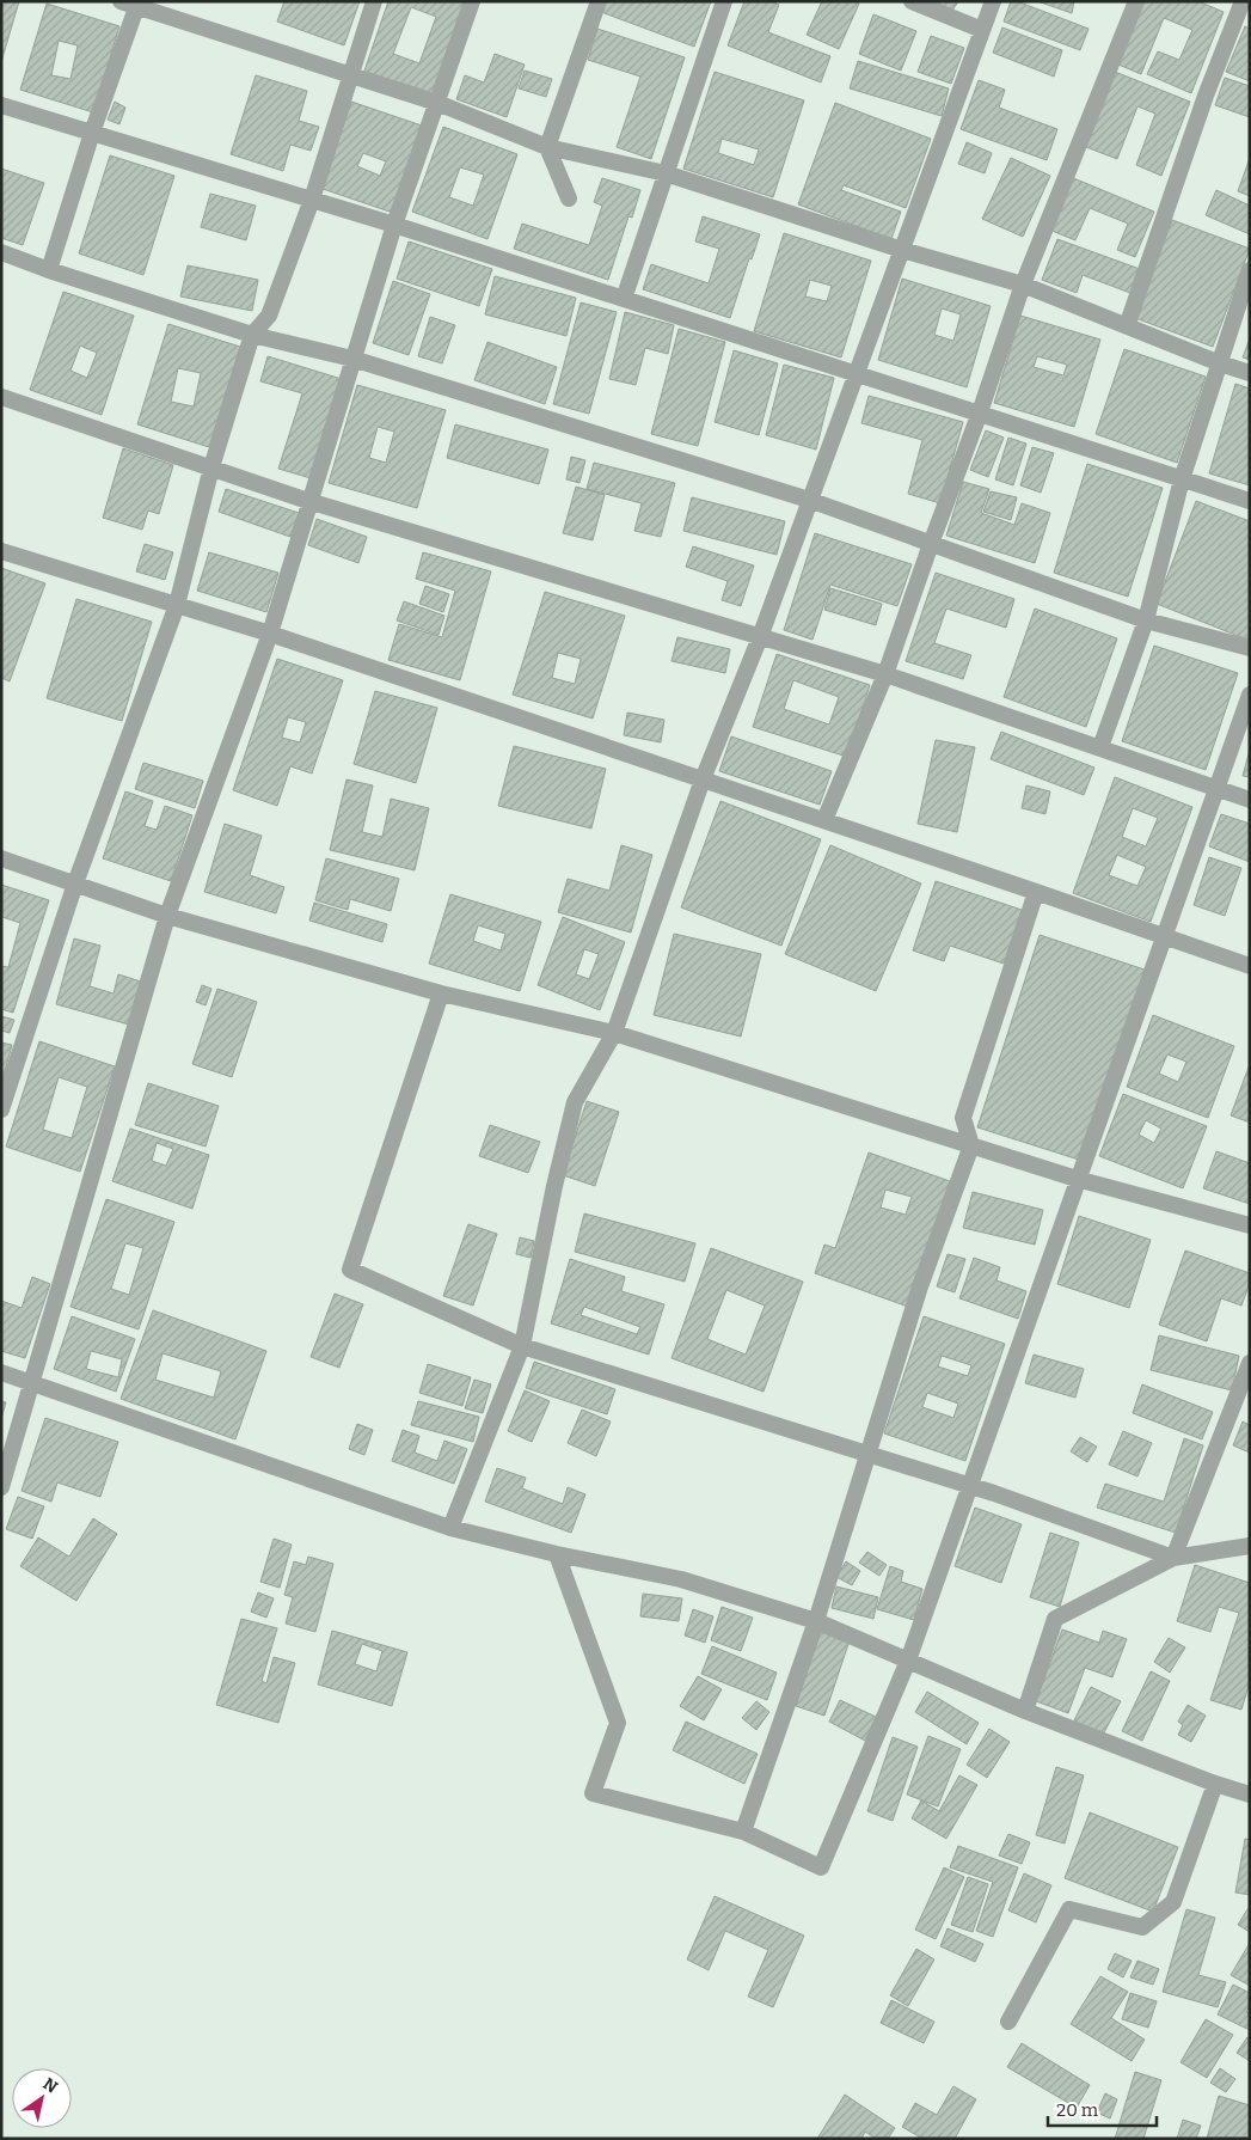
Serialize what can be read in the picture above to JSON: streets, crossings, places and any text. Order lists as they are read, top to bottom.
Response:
{
  "scale_bar": "20 m",
  "north": "top right"
}
